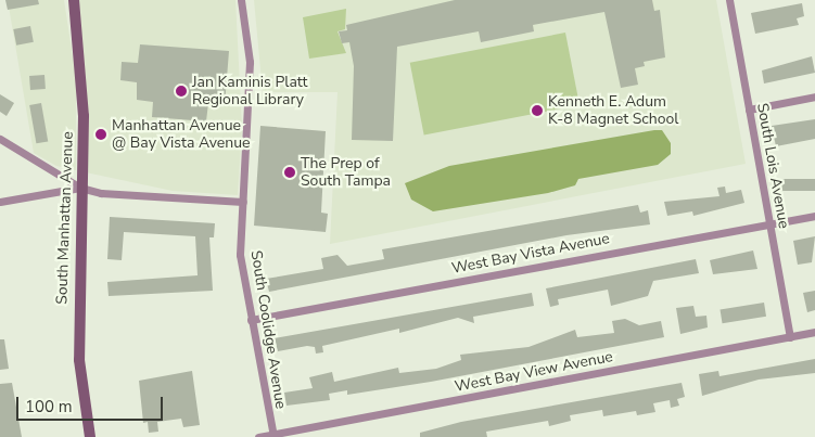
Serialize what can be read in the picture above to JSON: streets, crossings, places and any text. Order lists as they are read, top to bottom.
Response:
{
  "streets": {
    "main road": ["South Manhattan Avenue"],
    "street": [
      "South Lois Avenue",
      "West Bay Vista Avenue",
      "South Coolidge Avenue",
      "West Bay View Avenue"
    ]
  },
  "crossings": [
    ["South Lois Avenue", "West Bay Vista Avenue"],
    ["South Lois Avenue", "West Bay View Avenue"],
    ["West Bay Vista Avenue", "South Coolidge Avenue"],
    ["South Coolidge Avenue", "West Bay View Avenue"]
  ],
  "places": [
    "Jan Kaminis Platt Regional Library",
    "Kenneth E. Adum K-8 Magnet School",
    "Manhattan Avenue @ Bay Vista Avenue",
    "The Prep of South Tampa"
  ],
  "scale_bar": "100 m"
}
